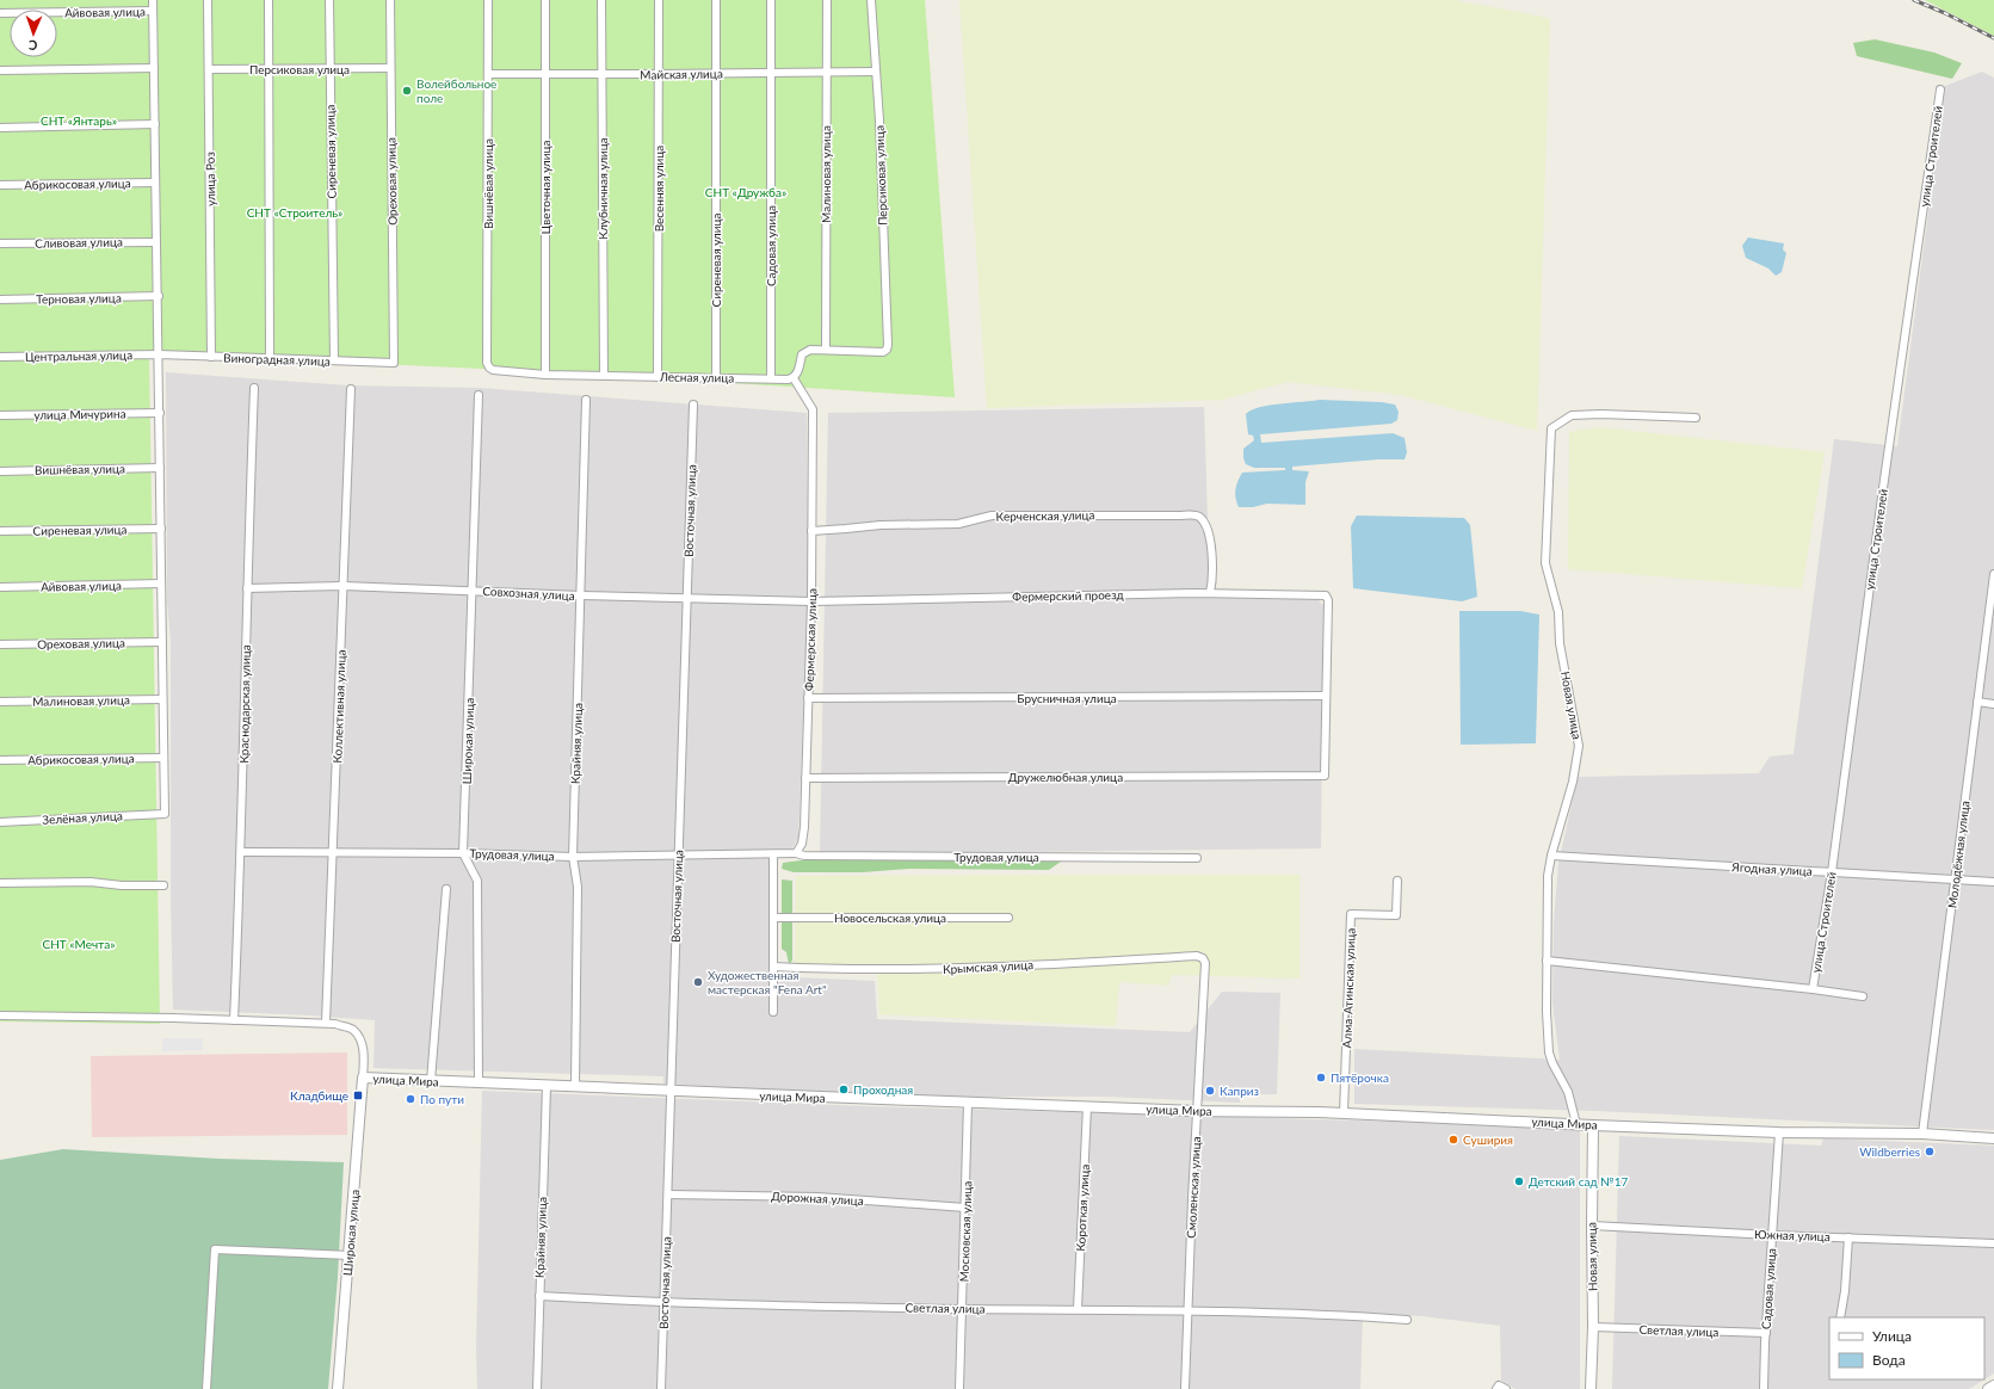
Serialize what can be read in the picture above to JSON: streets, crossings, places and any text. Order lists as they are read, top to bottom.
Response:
{
  "streets": {
    "street": [
      "Айвовая улица",
      "Персиковая улица",
      "Майская улица",
      "Сиреневая улица",
      "улица Строителей",
      "Малиновая улица",
      "улица Роз",
      "Ореховая улица",
      "Абрикосовая улица",
      "Вишнёвая улица",
      "Цветочная улица",
      "Клубничная улица",
      "Весенняя улица",
      "Сливовая улица",
      "Садовая улица",
      "Терновая улица",
      "Центральная улица",
      "Виноградная улица",
      "Лесная улица",
      "улица Мичурина",
      "Восточная улица",
      "Керченская улица",
      "Совхозная улица",
      "Фермерский проезд",
      "Фермерская улица",
      "Брусничная улица",
      "Краснодарская улица",
      "Новая улица",
      "Коллективная улица",
      "Широкая улица",
      "Крайняя улица",
      "Дружелюбная улица",
      "Зелёная улица",
      "Трудовая улица",
      "Молодёжная улица",
      "Ягодная улица",
      "Новосельская улица",
      "Крымская улица",
      "Алма-Атинская улица",
      "улица Мира",
      "Смоленская улица",
      "Дорожная улица",
      "Короткая улица",
      "Московская улица",
      "Южная улица",
      "Светлая улица"
    ]
  },
  "crossings": [
    ["Персиковая улица", "Майская улица"],
    ["Персиковая улица", "Сиреневая улица"],
    ["Персиковая улица", "Малиновая улица"],
    ["Персиковая улица", "улица Роз"],
    ["Персиковая улица", "Ореховая улица"],
    ["Майская улица", "Сиреневая улица"],
    ["Майская улица", "Малиновая улица"],
    ["Майская улица", "Вишнёвая улица"],
    ["Майская улица", "Цветочная улица"],
    ["Майская улица", "Клубничная улица"],
    ["Майская улица", "Весенняя улица"],
    ["Майская улица", "Садовая улица"],
    ["Сиреневая улица", "Виноградная улица"],
    ["Сиреневая улица", "Лесная улица"],
    ["улица Строителей", "Новая улица"],
    ["улица Строителей", "Ягодная улица"],
    ["улица Роз", "Виноградная улица"],
    ["Ореховая улица", "Виноградная улица"],
    ["Абрикосовая улица", "Зелёная улица"],
    ["Вишнёвая улица", "Лесная улица"],
    ["Цветочная улица", "Лесная улица"],
    ["Клубничная улица", "Лесная улица"],
    ["Весенняя улица", "Лесная улица"],
    ["Садовая улица", "Лесная улица"],
    ["Садовая улица", "улица Мира"],
    ["Садовая улица", "Южная улица"],
    ["Садовая улица", "Светлая улица"],
    ["Центральная улица", "Виноградная улица"],
    ["Лесная улица", "Фермерская улица"],
    ["Восточная улица", "Совхозная улица"],
    ["Восточная улица", "Трудовая улица"],
    ["Восточная улица", "улица Мира"],
    ["Восточная улица", "Дорожная улица"],
    ["Восточная улица", "Светлая улица"],
    ["Керченская улица", "Фермерский проезд"],
    ["Керченская улица", "Фермерская улица"],
    ["Совхозная улица", "Фермерский проезд"],
    ["Совхозная улица", "Фермерская улица"],
    ["Совхозная улица", "Краснодарская улица"],
    ["Совхозная улица", "Коллективная улица"],
    ["Совхозная улица", "Широкая улица"],
    ["Совхозная улица", "Крайняя улица"],
    ["Фермерский проезд", "Фермерская улица"],
    ["Фермерский проезд", "Брусничная улица"],
    ["Фермерский проезд", "Дружелюбная улица"],
    ["Фермерская улица", "Брусничная улица"],
    ["Фермерская улица", "Дружелюбная улица"],
    ["Фермерская улица", "Трудовая улица"],
    ["Брусничная улица", "Дружелюбная улица"],
    ["Краснодарская улица", "Трудовая улица"],
    ["Новая улица", "Ягодная улица"],
    ["Новая улица", "улица Мира"],
    ["Новая улица", "Южная улица"],
    ["Новая улица", "Светлая улица"],
    ["Коллективная улица", "Трудовая улица"],
    ["Широкая улица", "Трудовая улица"],
    ["Широкая улица", "улица Мира"],
    ["Крайняя улица", "Трудовая улица"],
    ["Крайняя улица", "улица Мира"],
    ["Крайняя улица", "Светлая улица"],
    ["Молодёжная улица", "Ягодная улица"],
    ["Молодёжная улица", "улица Мира"],
    ["Крымская улица", "Смоленская улица"],
    ["Алма-Атинская улица", "улица Мира"],
    ["улица Мира", "Смоленская улица"],
    ["улица Мира", "Короткая улица"],
    ["улица Мира", "Московская улица"],
    ["Смоленская улица", "Светлая улица"],
    ["Дорожная улица", "Московская улица"],
    ["Короткая улица", "Светлая улица"],
    ["Московская улица", "Светлая улица"]
  ],
  "parks": [
    "СНТ «Янтарь»",
    "СНТ «Дружба»",
    "СНТ «Строитель»",
    "СНТ «Мечта»"
  ],
  "places": {
    "other": [
      "Волейбольное поле",
      "Художественная мастерская \"Fena Art\"",
      "Пятёрочка",
      "Проходная",
      "Каприз",
      "По пути",
      "Суширия",
      "Wildberries",
      "Детский сад №17"
    ],
    "transit": ["Кладбище"]
  },
  "legend": ["Улица", "Вода"],
  "north": "bottom"
}
